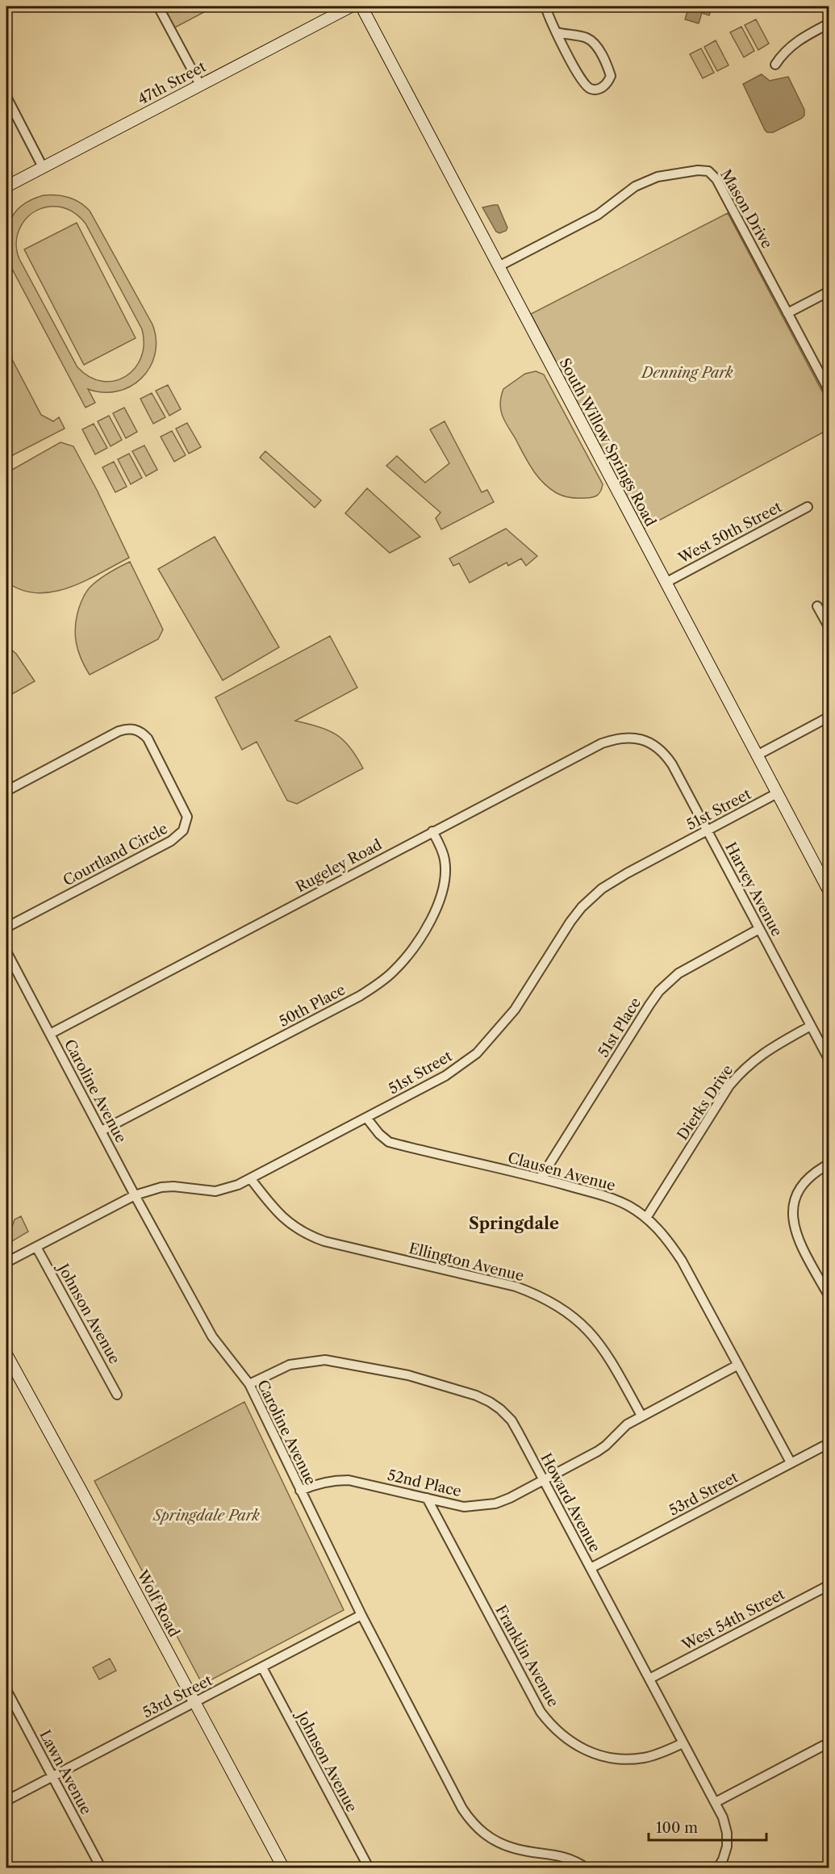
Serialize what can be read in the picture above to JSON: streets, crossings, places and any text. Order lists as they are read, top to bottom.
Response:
{
  "streets": {
    "street": [
      "47th Street",
      "Mason Drive",
      "South Willow Springs Road",
      "West 50th Street",
      "51st Street",
      "Courtland Circle",
      "Rugeley Road",
      "Harvey Avenue",
      "50th Place",
      "51st Place",
      "Caroline Avenue",
      "Dierks Drive",
      "Clausen Avenue",
      "Ellington Avenue",
      "Johnson Avenue",
      "52nd Place",
      "53rd Street",
      "Howard Avenue",
      "Wolf Road",
      "West 54th Street",
      "Franklin Avenue",
      "Lawn Avenue"
    ]
  },
  "crossings": [
    ["Mason Drive", "South Willow Springs Road"],
    ["South Willow Springs Road", "West 50th Street"],
    ["South Willow Springs Road", "51st Street"],
    ["51st Street", "Harvey Avenue"],
    ["51st Street", "Caroline Avenue"],
    ["51st Street", "Clausen Avenue"],
    ["51st Street", "Ellington Avenue"],
    ["51st Street", "Johnson Avenue"],
    ["Rugeley Road", "Harvey Avenue"],
    ["Rugeley Road", "50th Place"],
    ["Rugeley Road", "Caroline Avenue"],
    ["Harvey Avenue", "51st Place"],
    ["Harvey Avenue", "Dierks Drive"],
    ["50th Place", "Caroline Avenue"],
    ["51st Place", "Clausen Avenue"],
    ["Caroline Avenue", "52nd Place"],
    ["Caroline Avenue", "53rd Street"],
    ["Caroline Avenue", "Howard Avenue"],
    ["Dierks Drive", "Clausen Avenue"],
    ["Clausen Avenue", "52nd Place"],
    ["Clausen Avenue", "53rd Street"],
    ["Ellington Avenue", "52nd Place"],
    ["Johnson Avenue", "53rd Street"],
    ["52nd Place", "Howard Avenue"],
    ["52nd Place", "Franklin Avenue"],
    ["53rd Street", "Howard Avenue"],
    ["53rd Street", "Wolf Road"],
    ["53rd Street", "Lawn Avenue"],
    ["Howard Avenue", "West 54th Street"],
    ["Howard Avenue", "Franklin Avenue"]
  ],
  "districts": ["Springdale"],
  "parks": ["Denning Park", "Springdale Park"],
  "scale_bar": "100 m"
}
